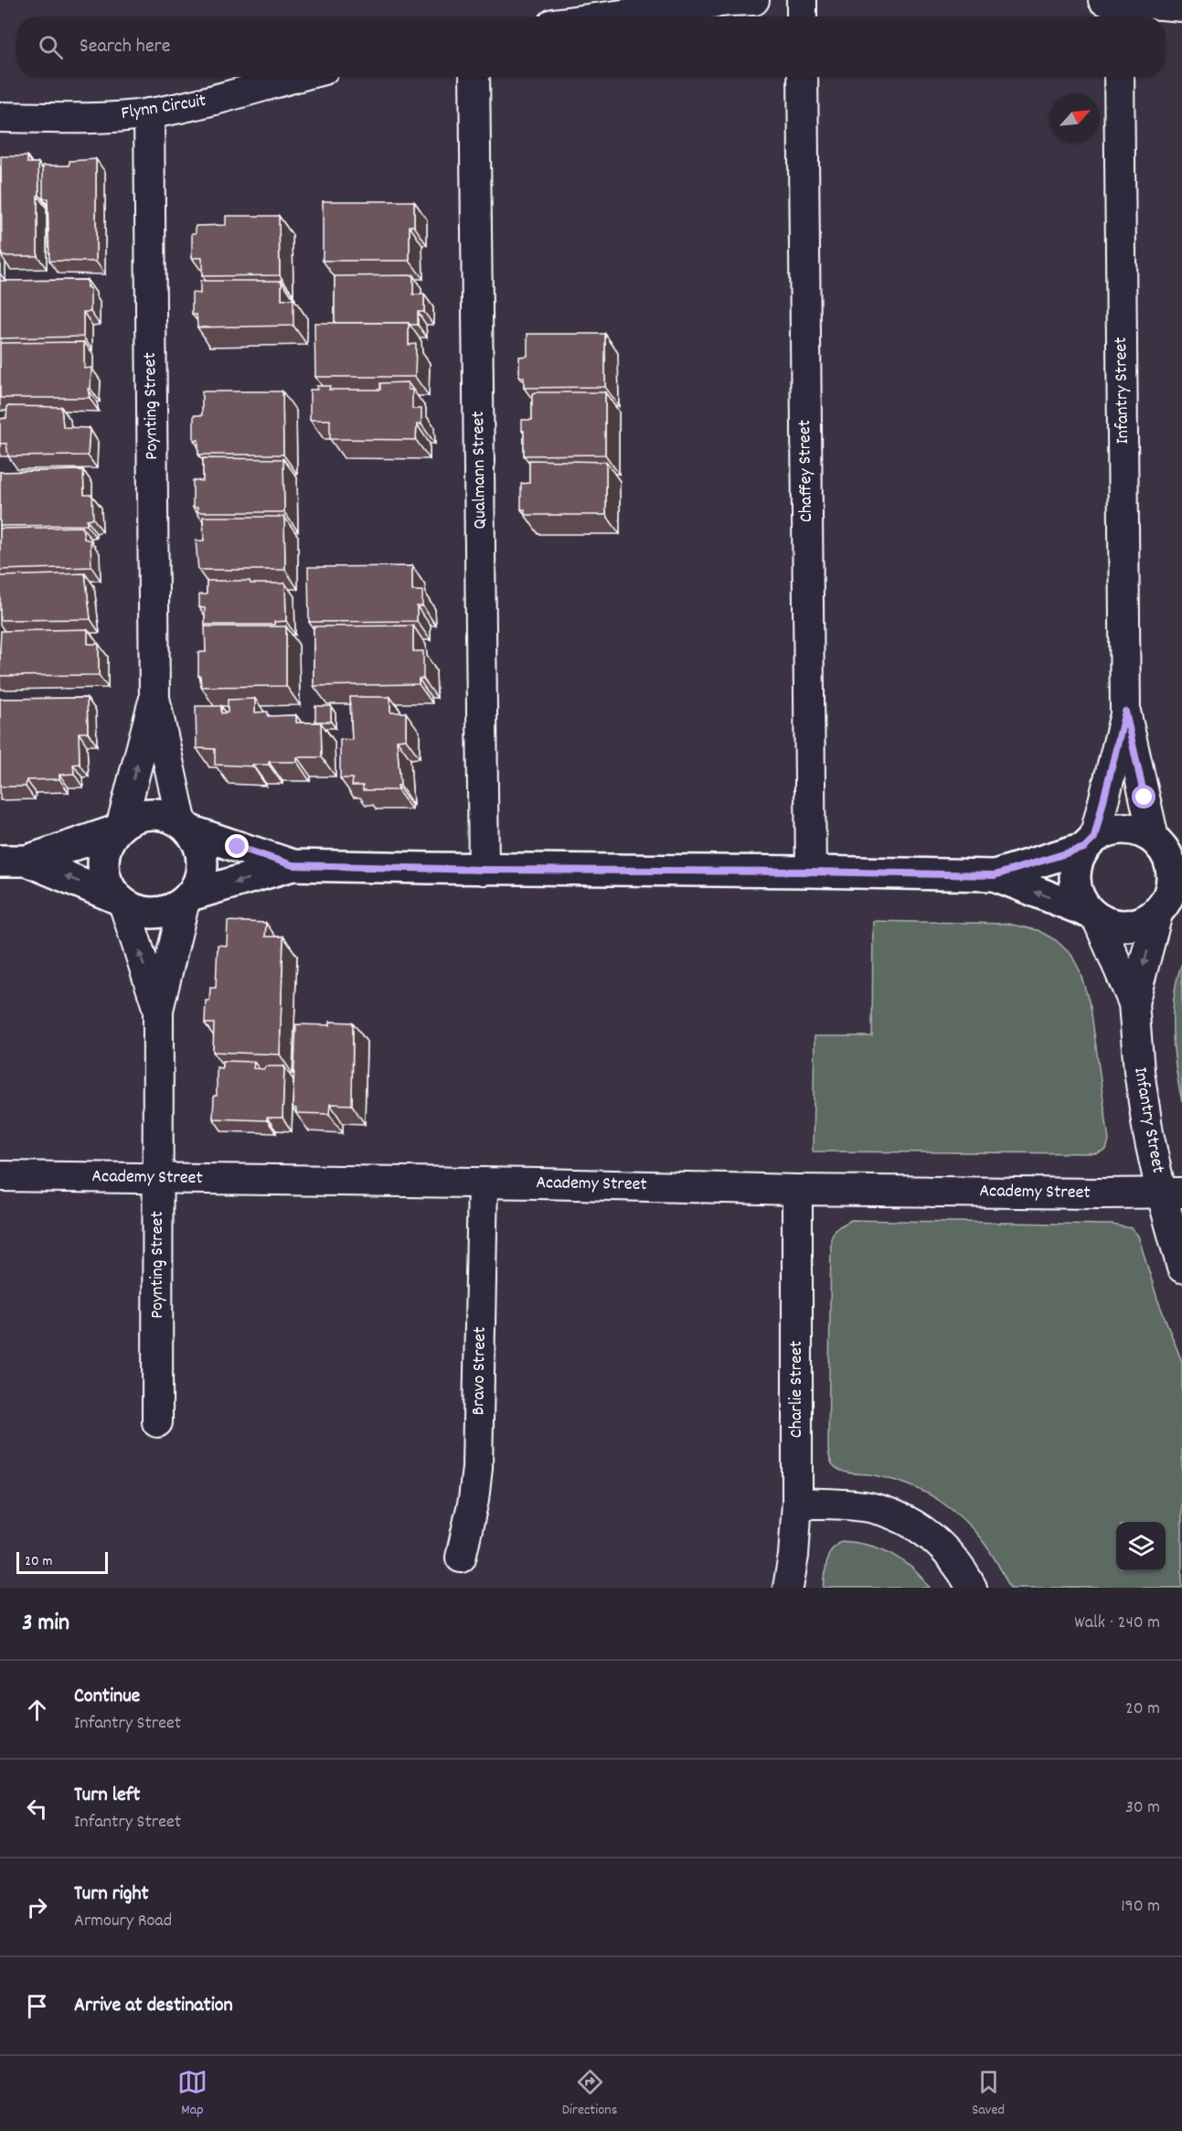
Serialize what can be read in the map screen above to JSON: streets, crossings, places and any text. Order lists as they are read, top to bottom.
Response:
{
  "streets": {
    "street": [
      "Flynn Circuit",
      "Infantry Street",
      "Poynting Street",
      "Qualmann Street",
      "Chaffey Street",
      "Academy Street",
      "Bravo Street",
      "Charlie Street"
    ]
  },
  "crossings": [
    ["Flynn Circuit", "Poynting Street"],
    ["Infantry Street", "Academy Street"],
    ["Poynting Street", "Academy Street"],
    ["Academy Street", "Bravo Street"],
    ["Academy Street", "Charlie Street"]
  ],
  "scale_bar": "20 m",
  "north": "top right",
  "page": {
    "search": "Search here",
    "scale": "20 m",
    "heading": ["3 min", "Walk · 240 m"],
    "list": [
      ["Continue", "Infantry Street", "20 m"],
      ["Turn left", "Infantry Street", "30 m"],
      ["Turn right", "Armoury Road", "190 m"],
      "Arrive at destination"
    ],
    "nav": ["Map", "Directions", "Saved"]
  }
}
